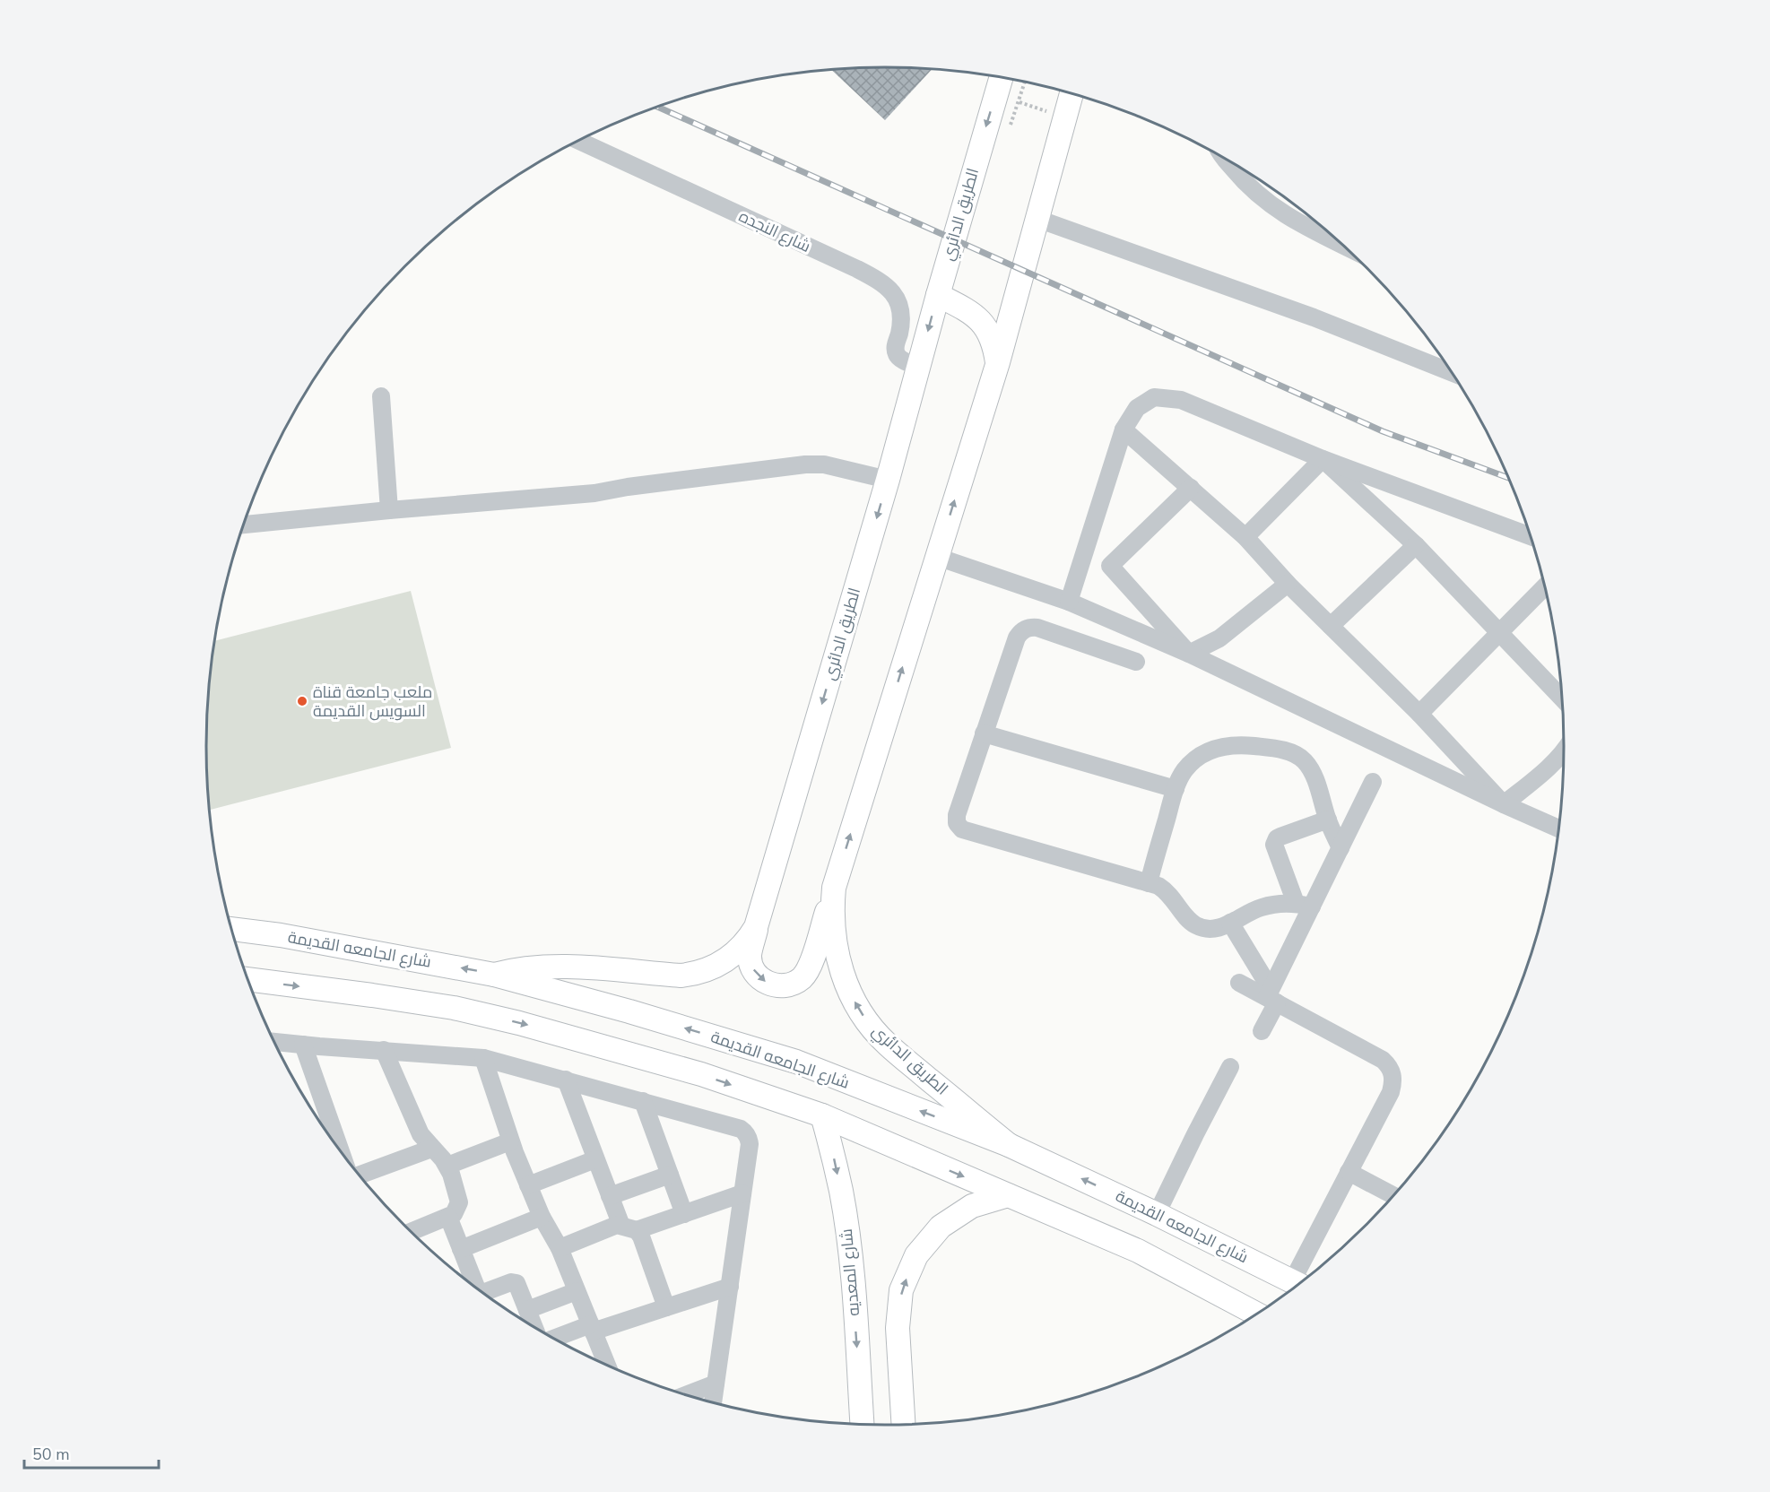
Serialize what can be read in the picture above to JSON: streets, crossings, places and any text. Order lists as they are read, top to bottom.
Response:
{
  "streets": {
    "main road": ["الطريق الدائري", "شارع الجامعه القديمة", "شارع المعديه"],
    "street": ["شارع النجده"]
  },
  "crossings": [
    ["الطريق الدائري", "شارع النجده"],
    ["الطريق الدائري", "شارع الجامعه القديمة"]
  ],
  "one_way": ["شارع المعديه"],
  "places": ["ملعب جامعة قناة السويس القديمة"],
  "scale_bar": "50 m"
}
